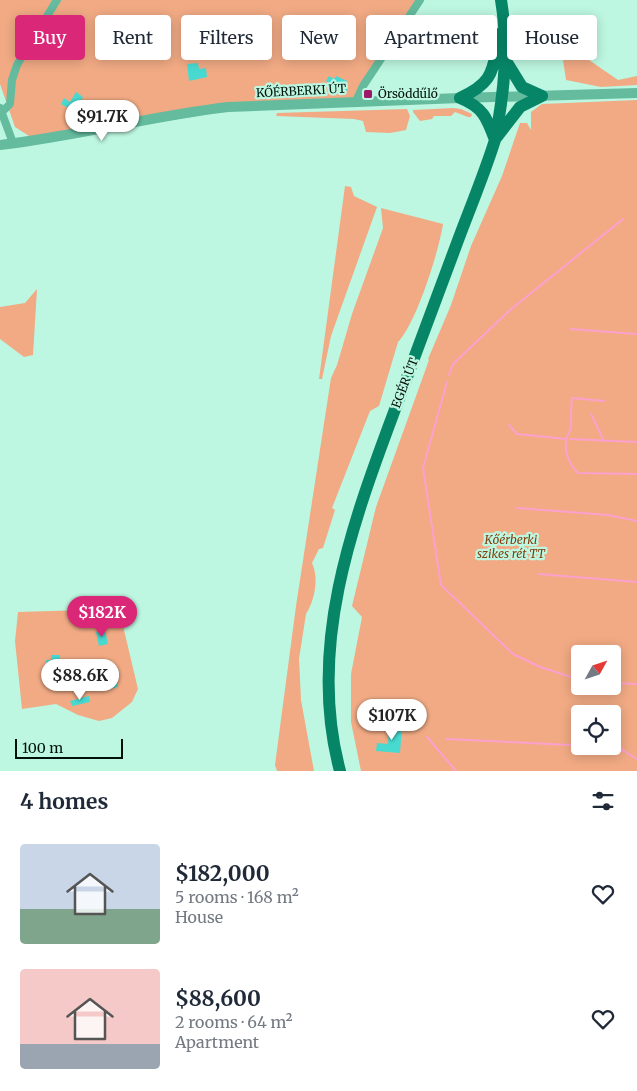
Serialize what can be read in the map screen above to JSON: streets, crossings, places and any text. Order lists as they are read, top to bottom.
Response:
{
  "streets": {
    "main road": ["EGÉR ÚT"],
    "street": ["KŐÉRBERKI ÚT"]
  },
  "crossings": [
    ["KŐÉRBERKI ÚT", "EGÉR ÚT"]
  ],
  "parks": ["Kőérberki szikes rét TT"],
  "places": {
    "transit": ["Örsöddűlő"]
  },
  "scale_bar": "100 m",
  "north": "top right",
  "page": {
    "chip": [
      "Buy",
      "Rent",
      "Filters",
      "New",
      "Apartment",
      "House"
    ],
    "price": [
      "$91.7K",
      "$182K",
      "$88.6K",
      "$107K"
    ],
    "scale": "100 m",
    "heading": "4 homes",
    "list": [
      {
        "name": "$182,000",
        "note": "5 rooms · 168 m² · House"
      },
      {
        "name": "$88,600",
        "note": "2 rooms · 64 m² · Apartment"
      }
    ]
  }
}
